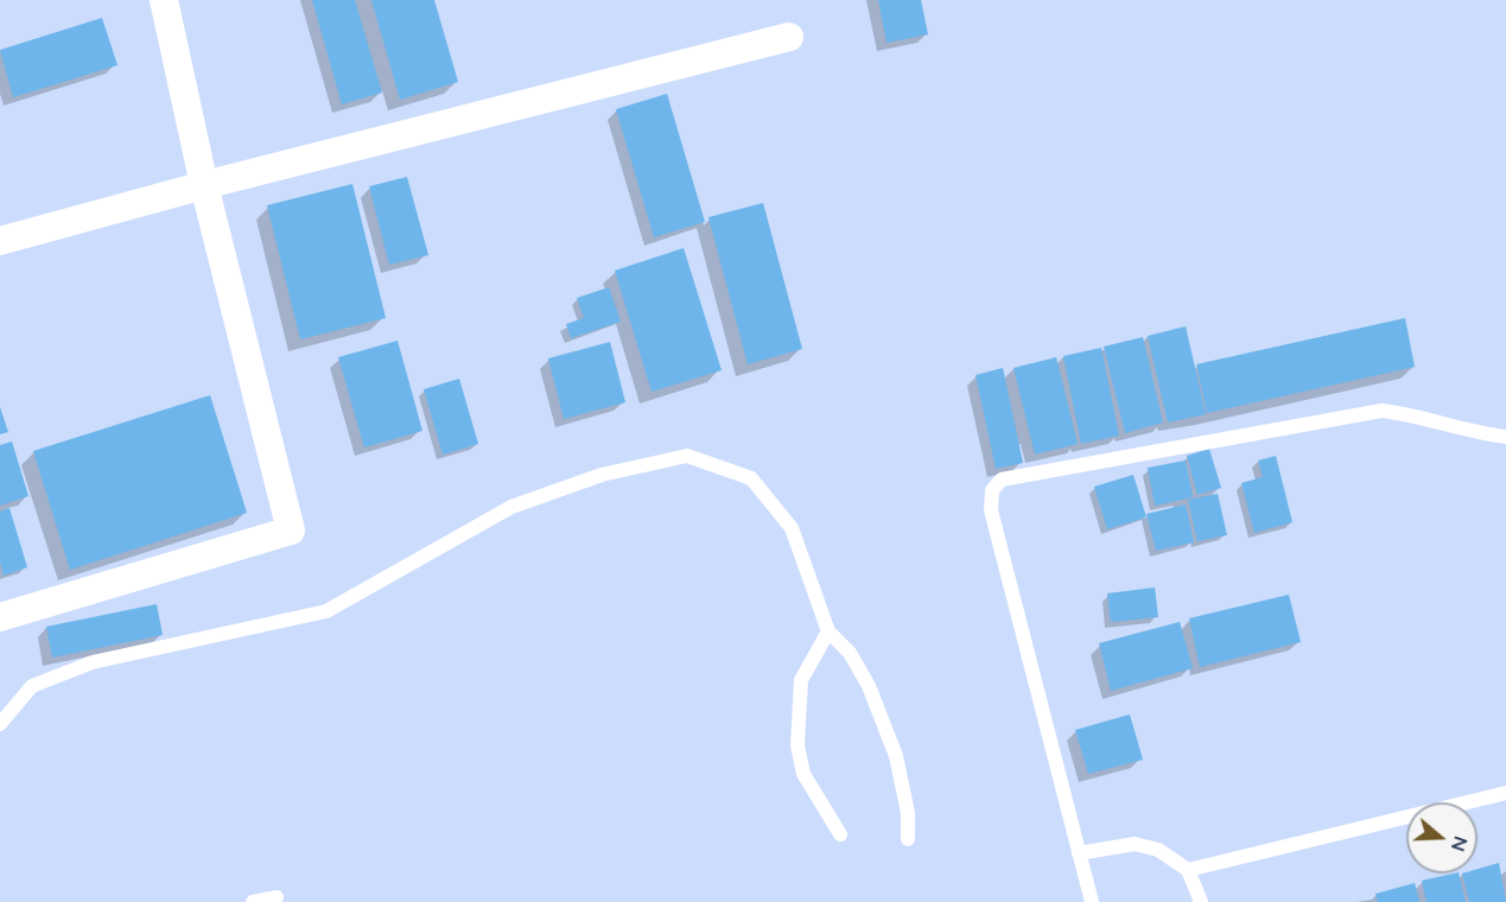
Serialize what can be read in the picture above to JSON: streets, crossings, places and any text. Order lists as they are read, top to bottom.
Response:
{
  "north": "right"
}
